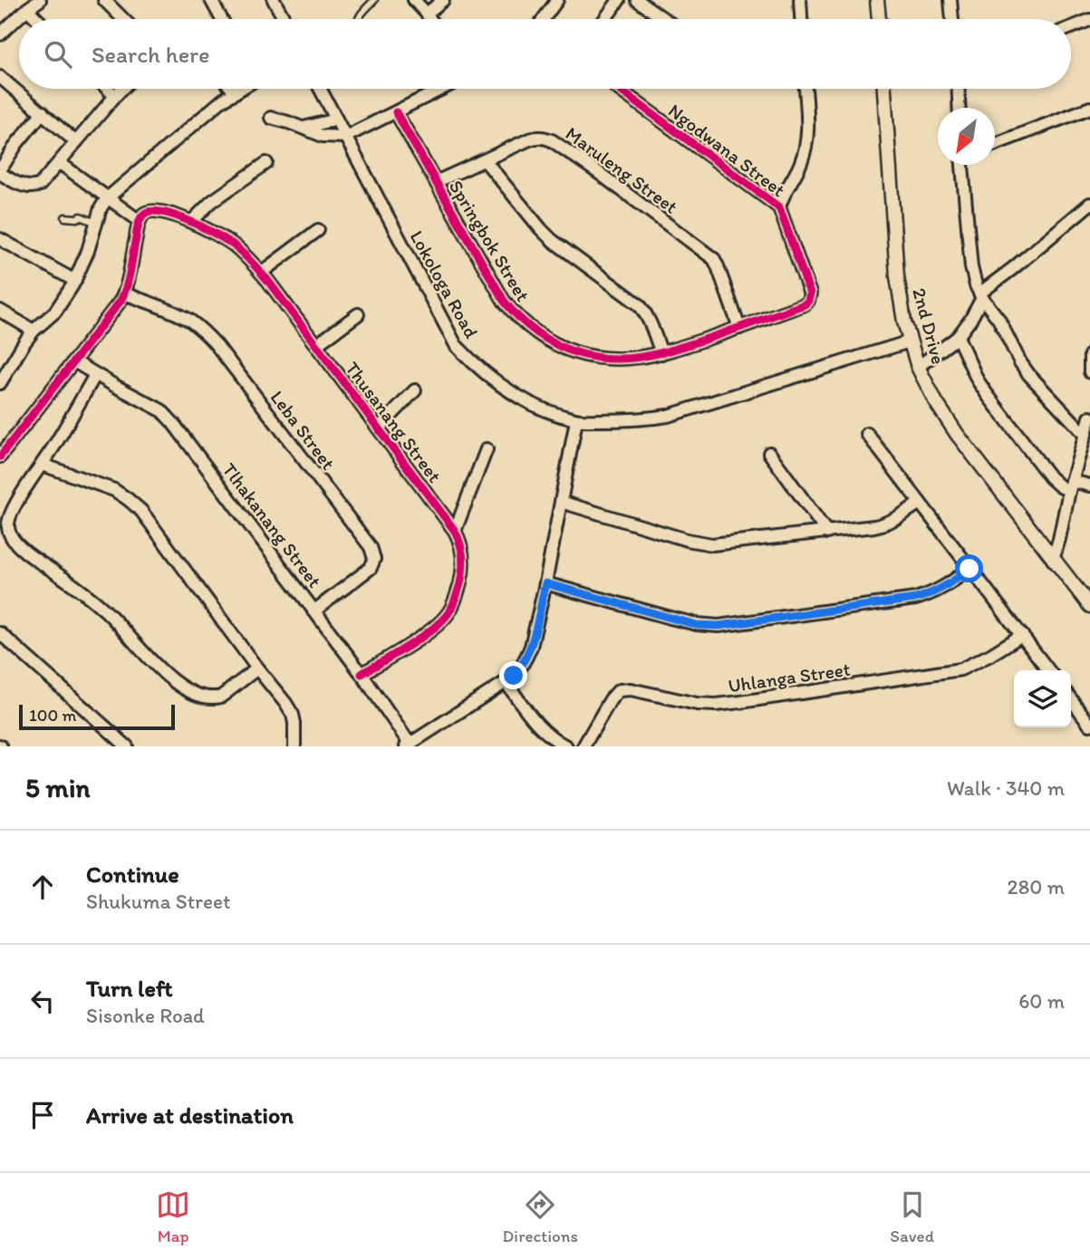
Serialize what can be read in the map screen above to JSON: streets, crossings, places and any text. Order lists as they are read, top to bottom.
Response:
{
  "streets": {
    "street": [
      "Ngodwana Street",
      "Maruleng Street",
      "Springbok Street",
      "Lokologa Road",
      "2nd Drive",
      "Thusanang Street",
      "Leba Street",
      "Tlhakanang Street",
      "Uhlanga Street"
    ]
  },
  "crossings": [
    ["Ngodwana Street", "Springbok Street"],
    ["Maruleng Street", "Springbok Street"],
    ["Lokologa Road", "2nd Drive"],
    ["Thusanang Street", "Tlhakanang Street"],
    ["Leba Street", "Tlhakanang Street"]
  ],
  "scale_bar": "100 m",
  "north": "bottom left",
  "page": {
    "search": "Search here",
    "scale": "100 m",
    "heading": ["5 min", "Walk · 340 m"],
    "list": [
      ["Continue", "Shukuma Street", "280 m"],
      ["Turn left", "Sisonke Road", "60 m"],
      "Arrive at destination"
    ],
    "nav": ["Map", "Directions", "Saved"]
  }
}
